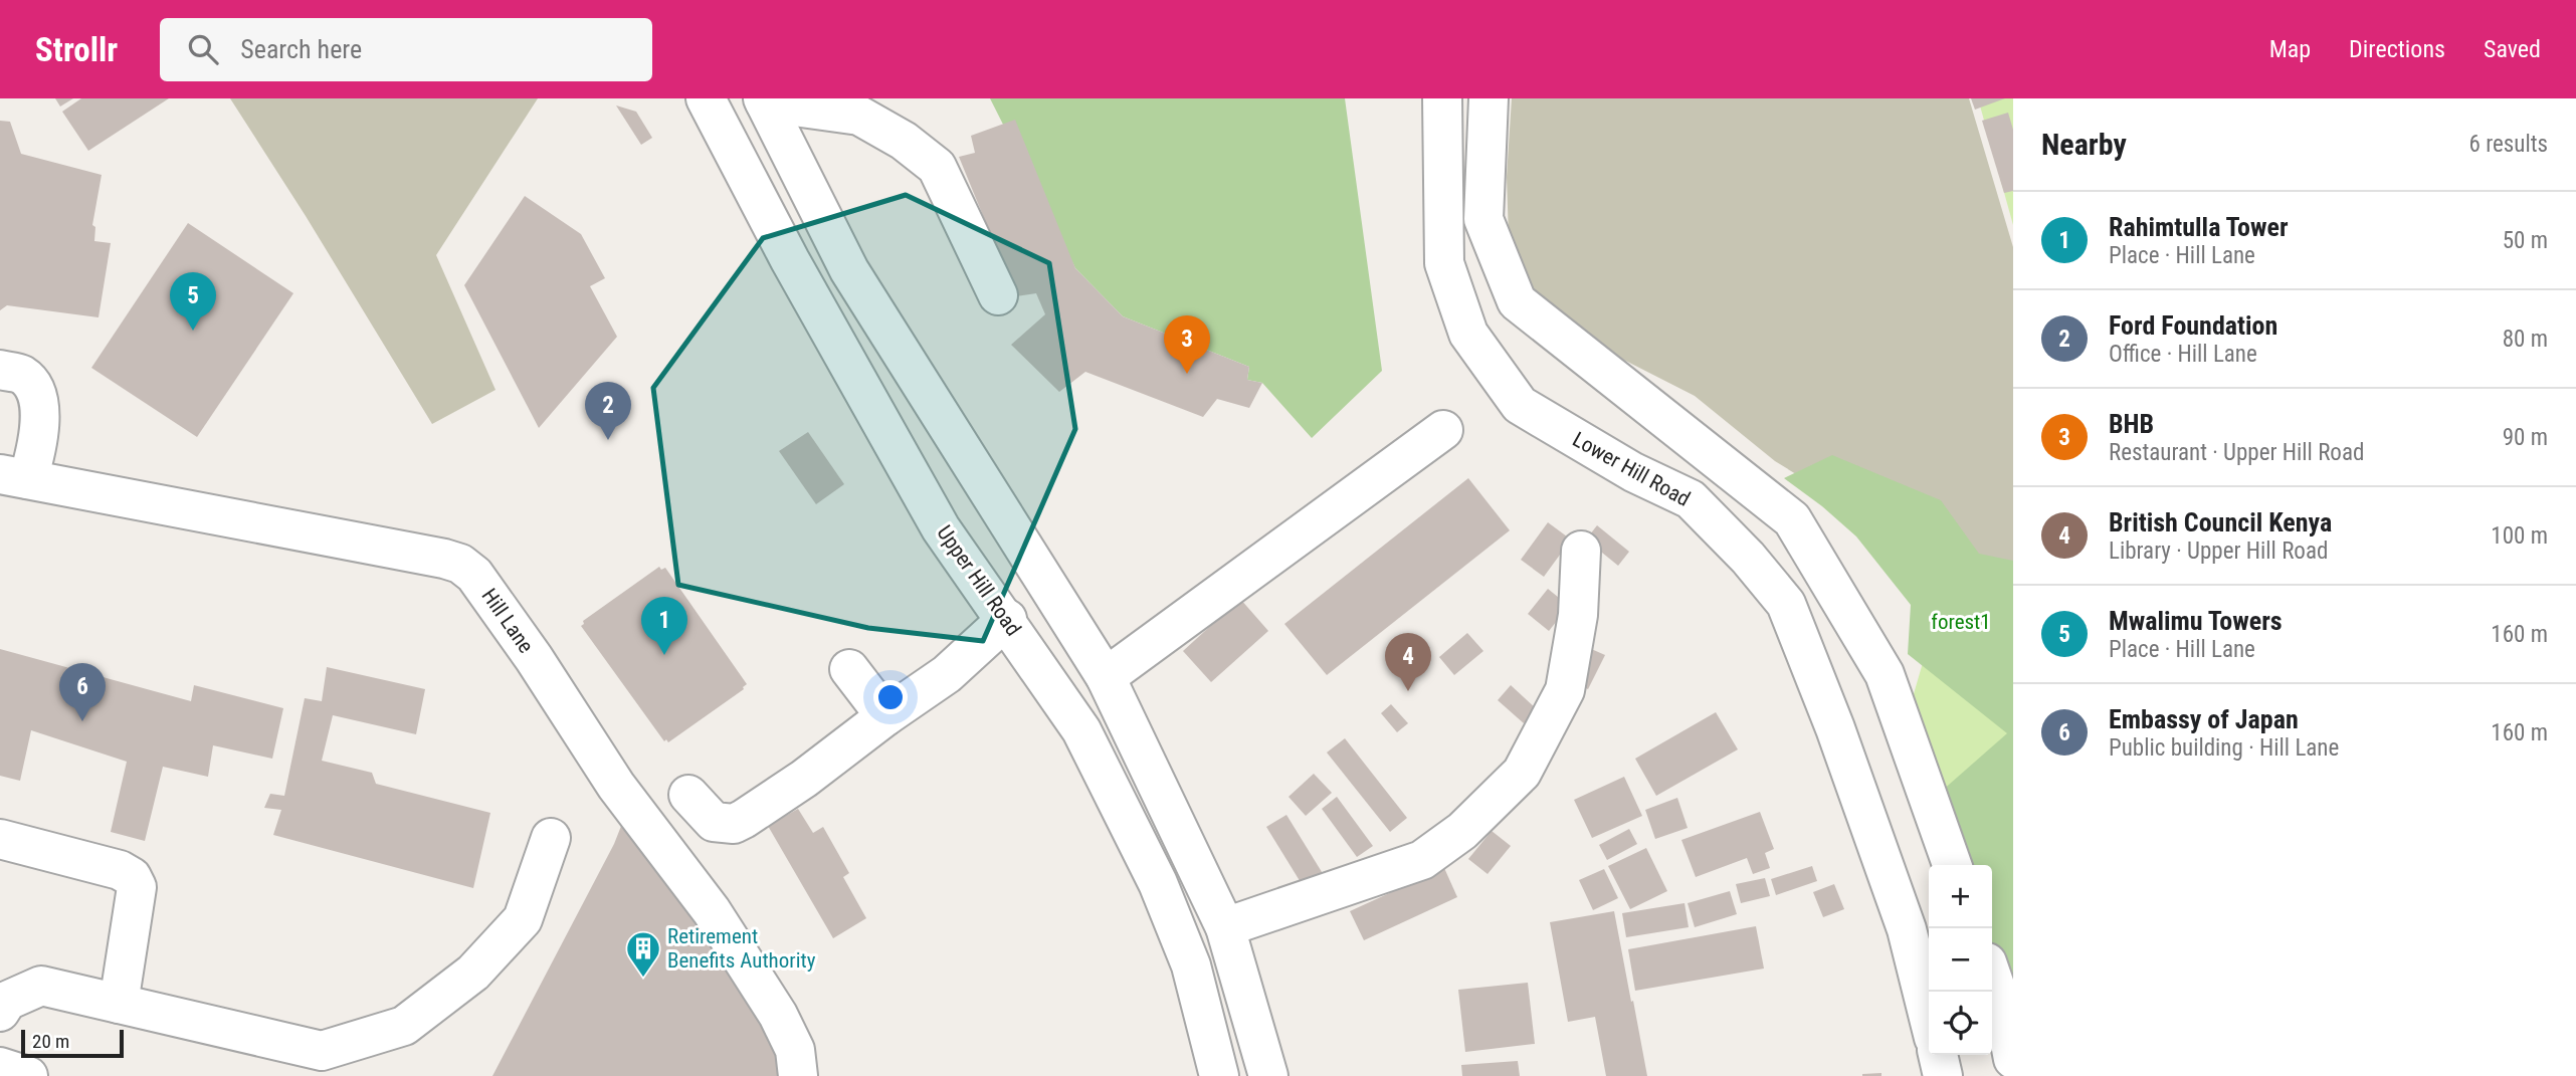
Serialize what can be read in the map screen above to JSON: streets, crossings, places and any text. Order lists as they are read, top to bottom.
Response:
{
  "streets": {
    "street": ["Lower Hill Road", "Upper Hill Road", "Hill Lane"]
  },
  "parks": ["forest1"],
  "places": {
    "building": ["Retirement Benefits Authority"]
  },
  "scale_bar": "20 m",
  "page": {
    "header": "Strollr",
    "search": "Search here",
    "nav": ["Map", "Directions", "Saved"],
    "heading": ["Nearby", "6 results"],
    "list": [
      {
        "mark": "1",
        "name": "Rahimtulla Tower",
        "note": "Place · Hill Lane",
        "value": "50 m"
      },
      {
        "mark": "2",
        "name": "Ford Foundation",
        "note": "Office · Hill Lane",
        "value": "80 m"
      },
      {
        "mark": "3",
        "name": "BHB",
        "note": "Restaurant · Upper Hill Road",
        "value": "90 m"
      },
      {
        "mark": "4",
        "name": "British Council Kenya",
        "note": "Library · Upper Hill Road",
        "value": "100 m"
      },
      {
        "mark": "5",
        "name": "Mwalimu Towers",
        "note": "Place · Hill Lane",
        "value": "160 m"
      },
      {
        "mark": "6",
        "name": "Embassy of Japan",
        "note": "Public building · Hill Lane",
        "value": "160 m"
      }
    ],
    "pins": [
      "5",
      "3",
      "2",
      "1",
      "4",
      "6"
    ],
    "map_buttons": ["+", "−"],
    "scale": "20 m"
  }
}
